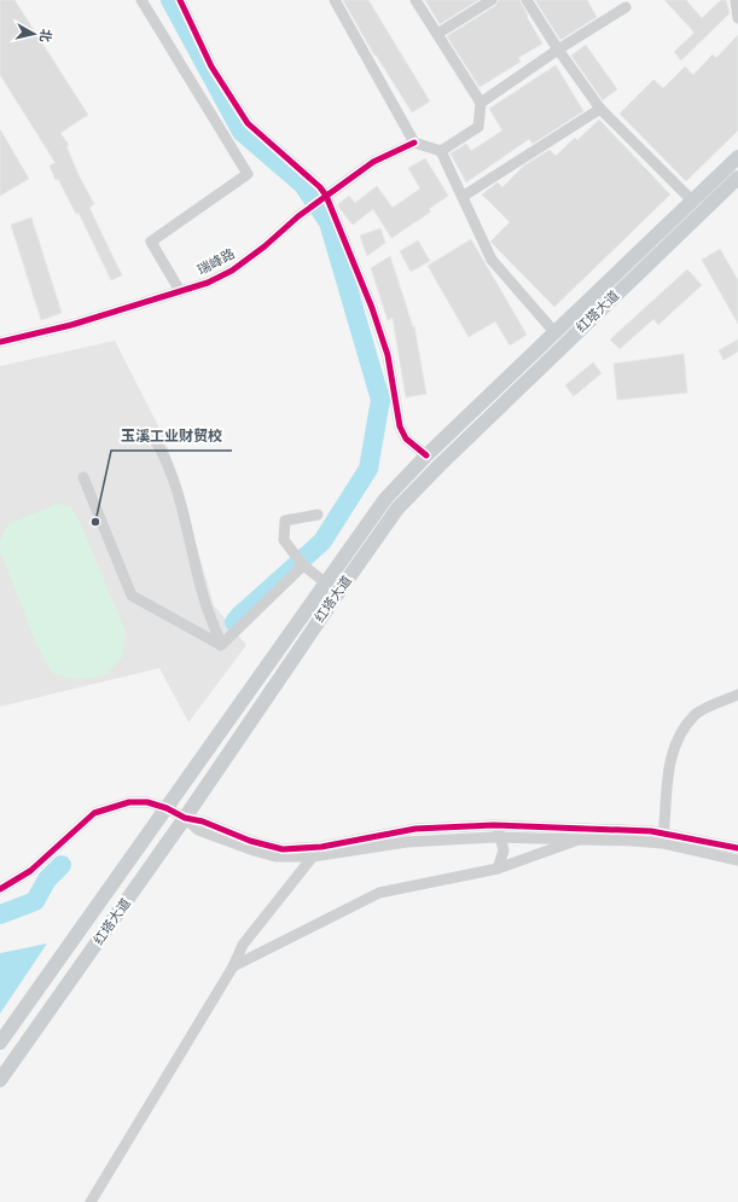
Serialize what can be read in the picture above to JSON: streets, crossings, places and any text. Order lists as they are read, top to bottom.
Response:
{
  "streets": {
    "main road": ["红塔大道"],
    "street": ["瑞峰路"]
  },
  "places": ["玉溪工业财贸校"],
  "north": "right"
}
